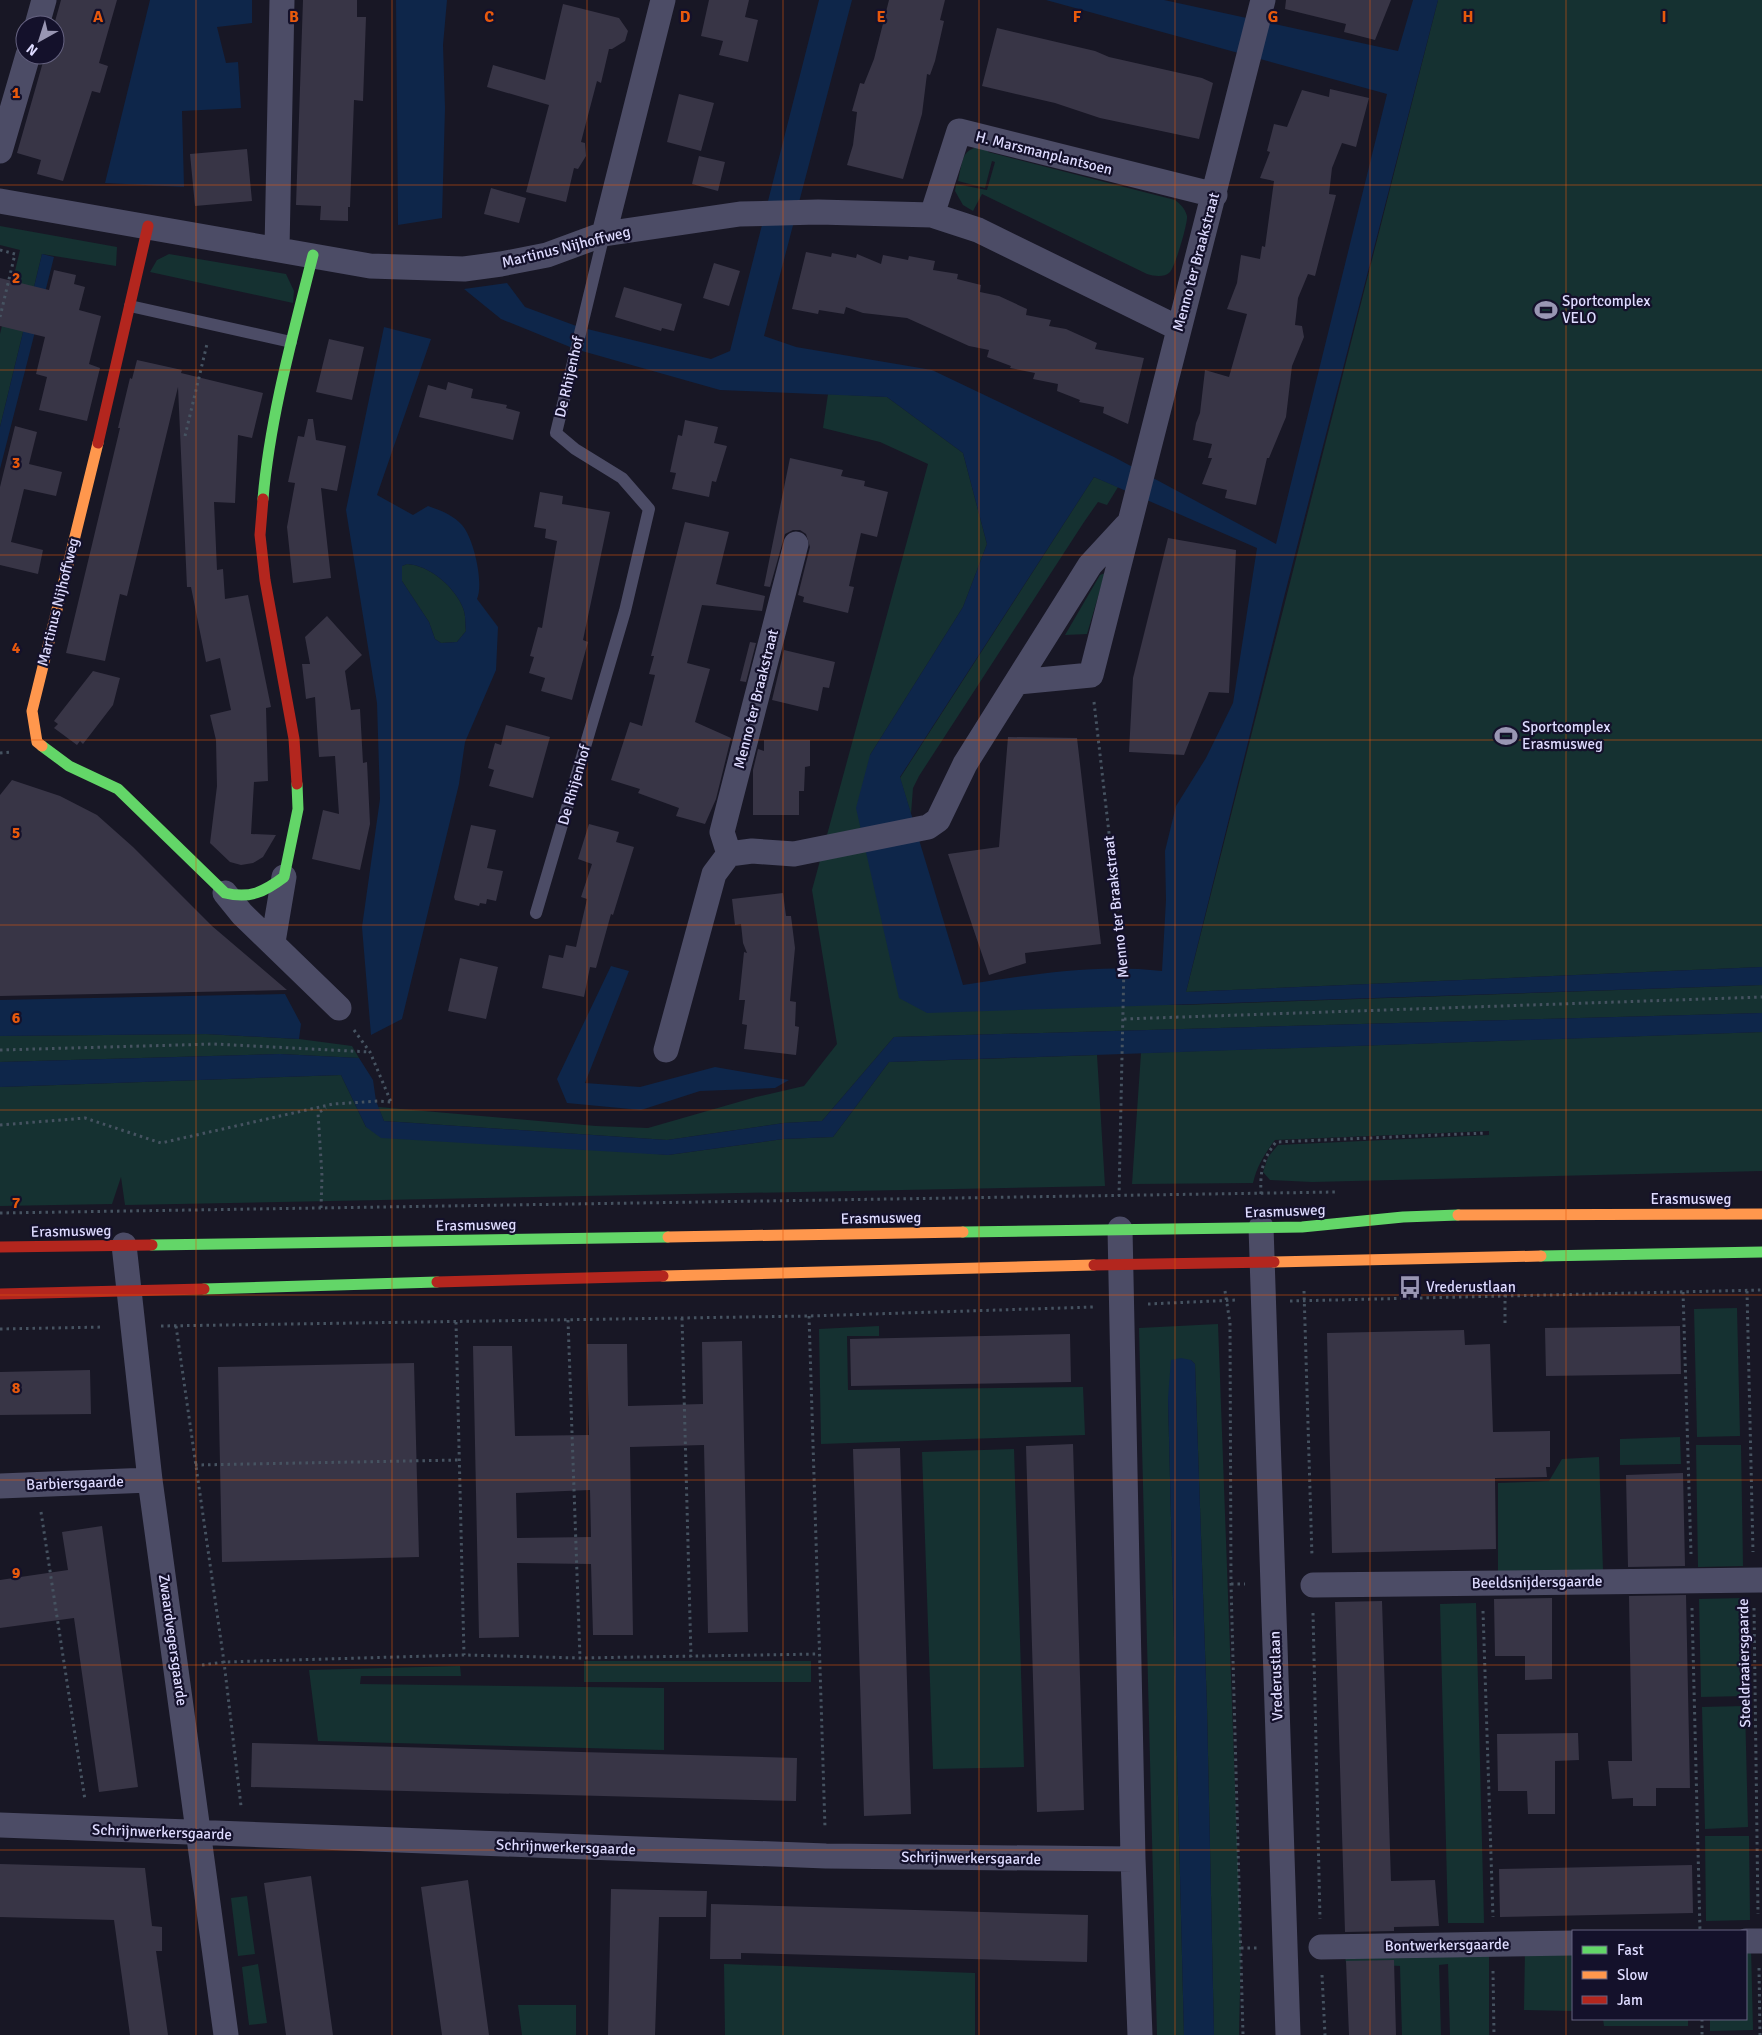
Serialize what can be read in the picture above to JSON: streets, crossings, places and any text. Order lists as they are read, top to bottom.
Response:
{
  "streets": {
    "main road": ["Martinus Nijhoffweg", "Erasmusweg"],
    "street": [
      "H. Marsmanplantsoen",
      "Menno ter Braakstraat",
      "De Rhijenhof",
      "Barbiersgaarde",
      "Beeldsnijdersgaarde",
      "Zwaardvegersgaarde",
      "Vrederustlaan",
      "Schrijnwerkersgaarde",
      "Bontwerkersgaarde"
    ],
    "path": ["Stoeldraaiersgaarde"]
  },
  "crossings": [
    ["H. Marsmanplantsoen", "Martinus Nijhoffweg"],
    ["H. Marsmanplantsoen", "Menno ter Braakstraat"],
    ["Martinus Nijhoffweg", "De Rhijenhof"],
    ["Menno ter Braakstraat", "Erasmusweg"],
    ["Erasmusweg", "Zwaardvegersgaarde"],
    ["Erasmusweg", "Vrederustlaan"],
    ["Barbiersgaarde", "Zwaardvegersgaarde"],
    ["Beeldsnijdersgaarde", "Stoeldraaiersgaarde"],
    ["Zwaardvegersgaarde", "Schrijnwerkersgaarde"]
  ],
  "places": {
    "sports": ["Sportcomplex VELO", "Sportcomplex Erasmusweg"],
    "bus stop": ["Vrederustlaan"]
  },
  "legend": ["Fast", "Slow", "Jam"],
  "north": "bottom left",
  "grid": {
    "columns": [
      "A",
      "B",
      "C",
      "D",
      "E",
      "F",
      "G",
      "H",
      "I"
    ],
    "rows": [
      "1",
      "2",
      "3",
      "4",
      "5",
      "6",
      "7",
      "8",
      "9"
    ]
  }
}
